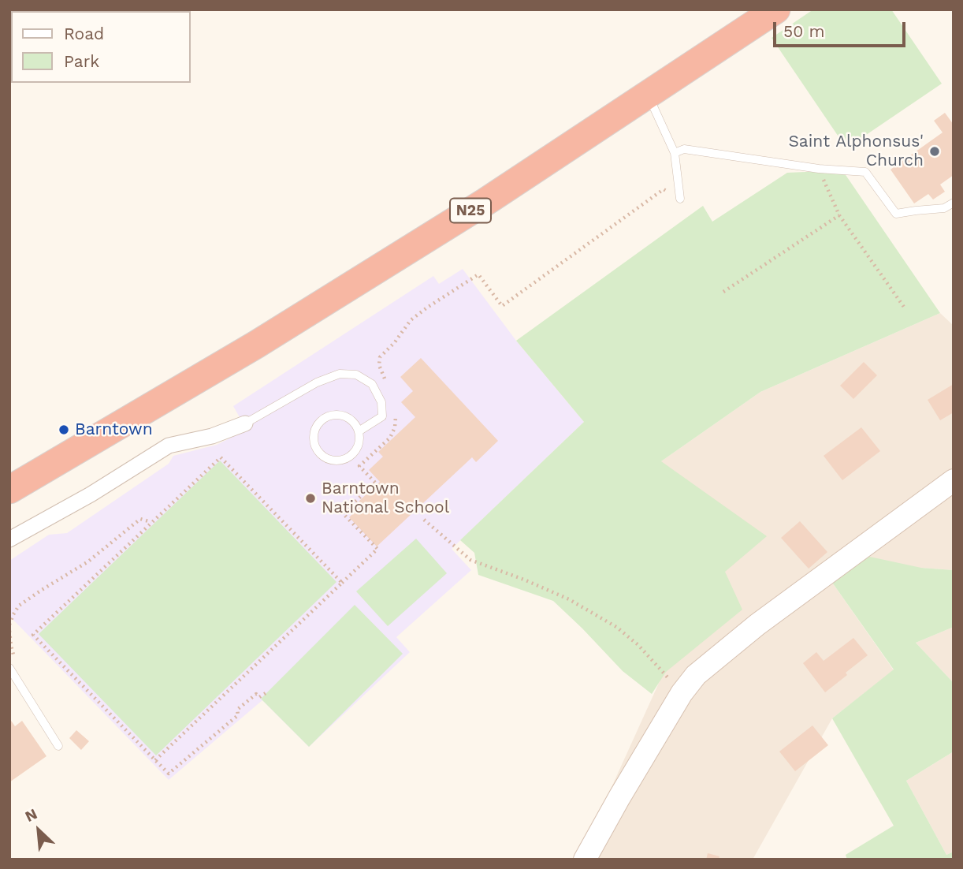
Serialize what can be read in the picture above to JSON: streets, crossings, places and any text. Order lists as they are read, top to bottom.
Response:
{
  "streets": {
    "highway": ["N25"]
  },
  "places": ["Saint Alphonsus' Church", "Barntown", "Barntown National School"],
  "legend": ["Road", "Park"],
  "scale_bar": "50 m",
  "north": "top left"
}
